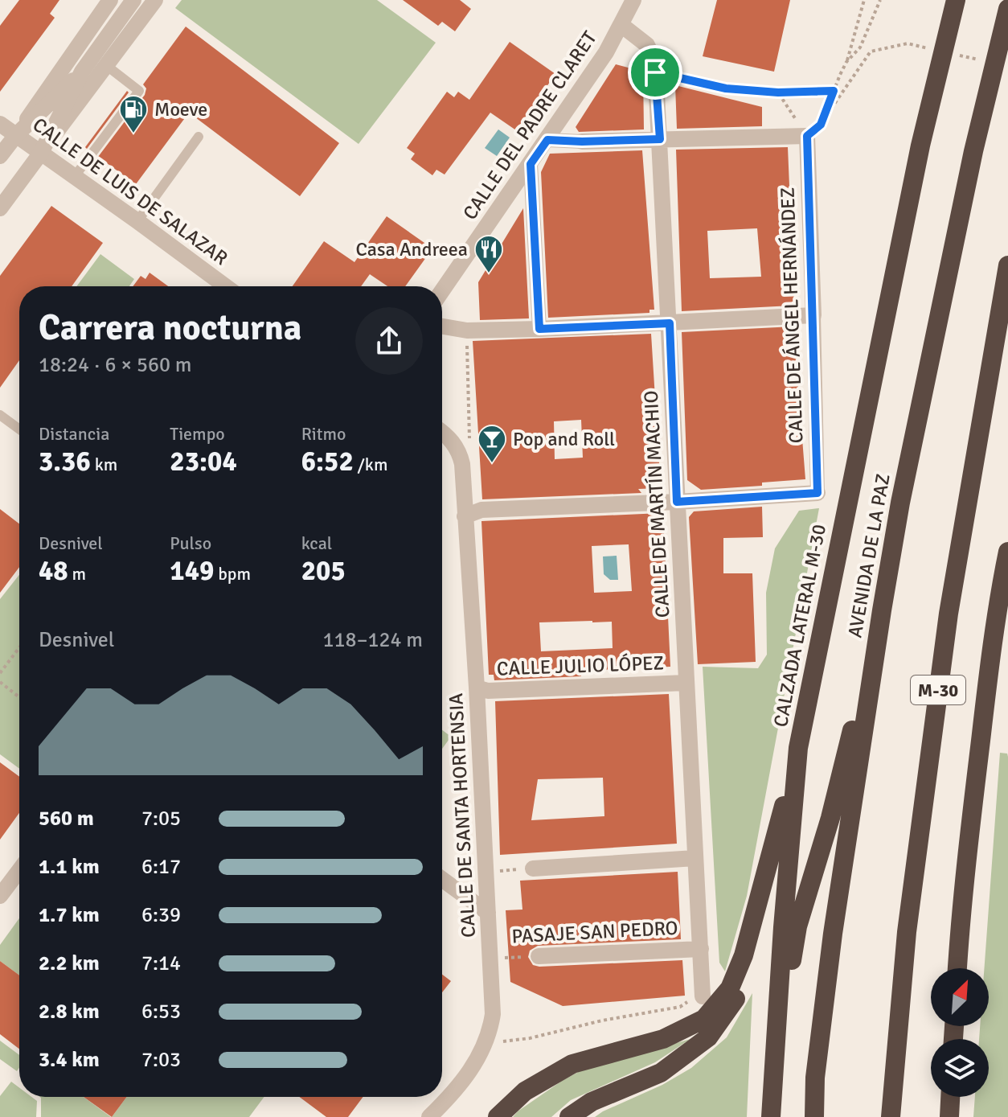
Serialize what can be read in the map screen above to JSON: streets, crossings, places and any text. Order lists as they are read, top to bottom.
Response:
{
  "streets": {
    "highway": ["AVENIDA DE LA PAZ", "CALZADA LATERAL M-30", "M-30"],
    "street": [
      "CALLE DEL PADRE CLARET",
      "CALLE DE LUIS DE SALAZAR",
      "CALLE DE ÁNGEL HERNÁNDEZ",
      "CALLE DE MARTÍN MACHIO",
      "CALLE JULIO LÓPEZ",
      "CALLE DE SANTA HORTENSIA",
      "PASAJE SAN PEDRO"
    ]
  },
  "crossings": [
    ["CALLE DEL PADRE CLARET", "CALLE DE MARTÍN MACHIO"],
    ["CALLE DE MARTÍN MACHIO", "CALLE JULIO LÓPEZ"],
    ["CALLE DE MARTÍN MACHIO", "PASAJE SAN PEDRO"],
    ["CALLE JULIO LÓPEZ", "CALLE DE SANTA HORTENSIA"],
    ["CALLE DE SANTA HORTENSIA", "PASAJE SAN PEDRO"]
  ],
  "places": {
    "fuel station": ["Moeve"],
    "restaurant": ["Casa Andreea"],
    "bar": ["Pop and Roll"]
  },
  "north": "top right",
  "page": {
    "heading": ["Carrera nocturna", "18:24 · 6 × 560 m"],
    "stats": [
      ["Distancia", "3.36 km"],
      ["Tiempo", "23:04"],
      ["Ritmo", "6:52 /km"],
      ["Desnivel", "48 m"],
      ["Pulso", "149 bpm"],
      ["kcal", "205"]
    ],
    "chart": ["Desnivel", "118–124 m"],
    "list": [
      {
        "name": "560 m",
        "note": "7:05"
      },
      {
        "name": "1.1 km",
        "note": "6:17"
      },
      {
        "name": "1.7 km",
        "note": "6:39"
      },
      {
        "name": "2.2 km",
        "note": "7:14"
      },
      {
        "name": "2.8 km",
        "note": "6:53"
      },
      {
        "name": "3.4 km",
        "note": "7:03"
      }
    ]
  }
}
